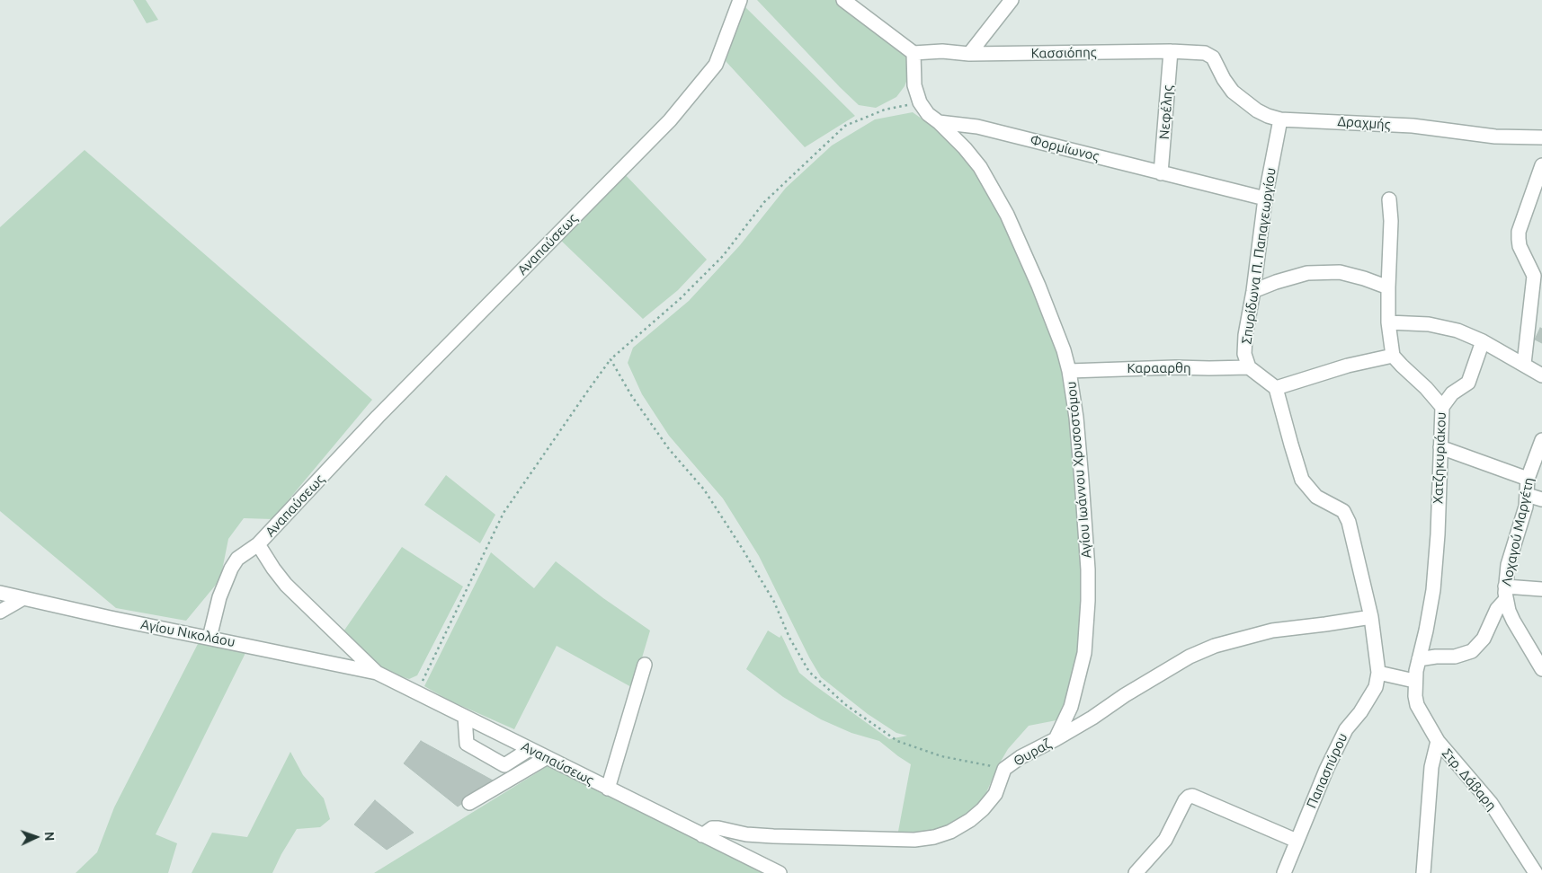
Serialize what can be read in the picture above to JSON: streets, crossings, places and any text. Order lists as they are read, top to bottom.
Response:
{
  "streets": {
    "street": [
      "Κασσιόπης",
      "Νεφέλης",
      "Δραχμής",
      "Φορμίωνος",
      "Αναπαύσεως",
      "Σπυρίδωνα Π. Παπαγεωργίου",
      "Καρααρθη",
      "Χατζηκυριάκου",
      "Αγίου Ιωάννου Χρυσοστόμου",
      "Λοχαγού Μαργέτη",
      "Αγίου Νικολάου",
      "Θυραζ",
      "Παπασπύρου",
      "Στρ. Δάβαρη"
    ]
  },
  "crossings": [
    ["Κασσιόπης", "Νεφέλης"],
    ["Κασσιόπης", "Δραχμής"],
    ["Νεφέλης", "Φορμίωνος"],
    ["Δραχμής", "Σπυρίδωνα Π. Παπαγεωργίου"],
    ["Φορμίωνος", "Σπυρίδωνα Π. Παπαγεωργίου"],
    ["Φορμίωνος", "Αγίου Ιωάννου Χρυσοστόμου"],
    ["Αναπαύσεως", "Αγίου Νικολάου"],
    ["Αναπαύσεως", "Θυραζ"],
    ["Σπυρίδωνα Π. Παπαγεωργίου", "Καρααρθη"],
    ["Καρααρθη", "Αγίου Ιωάννου Χρυσοστόμου"],
    ["Χατζηκυριάκου", "Στρ. Δάβαρη"],
    ["Αγίου Ιωάννου Χρυσοστόμου", "Θυραζ"]
  ],
  "north": "right"
}
